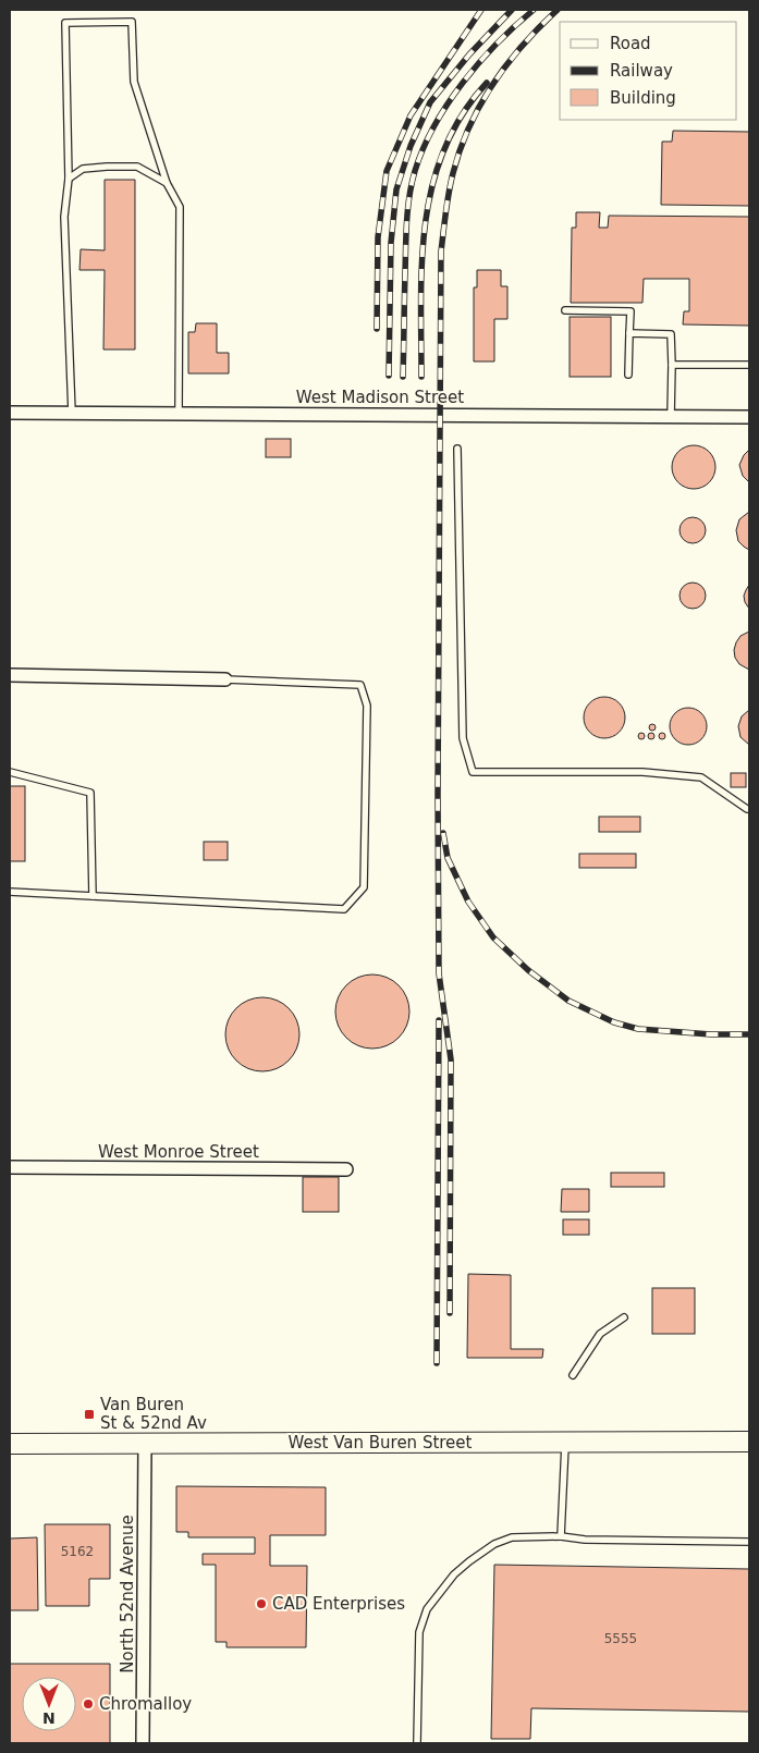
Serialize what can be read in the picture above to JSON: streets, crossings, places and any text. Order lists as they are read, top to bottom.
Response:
{
  "streets": {
    "main road": ["West Van Buren Street"],
    "street": ["West Madison Street", "West Monroe Street", "North 52nd Avenue"]
  },
  "crossings": [
    ["West Van Buren Street", "North 52nd Avenue"]
  ],
  "places": {
    "transit": ["Van Buren St & 52nd Av"],
    "other": ["CAD Enterprises", "Chromalloy"]
  },
  "house_numbers": ["5162", "5555"],
  "legend": ["Road", "Railway", "Building"],
  "north": "bottom"
}
